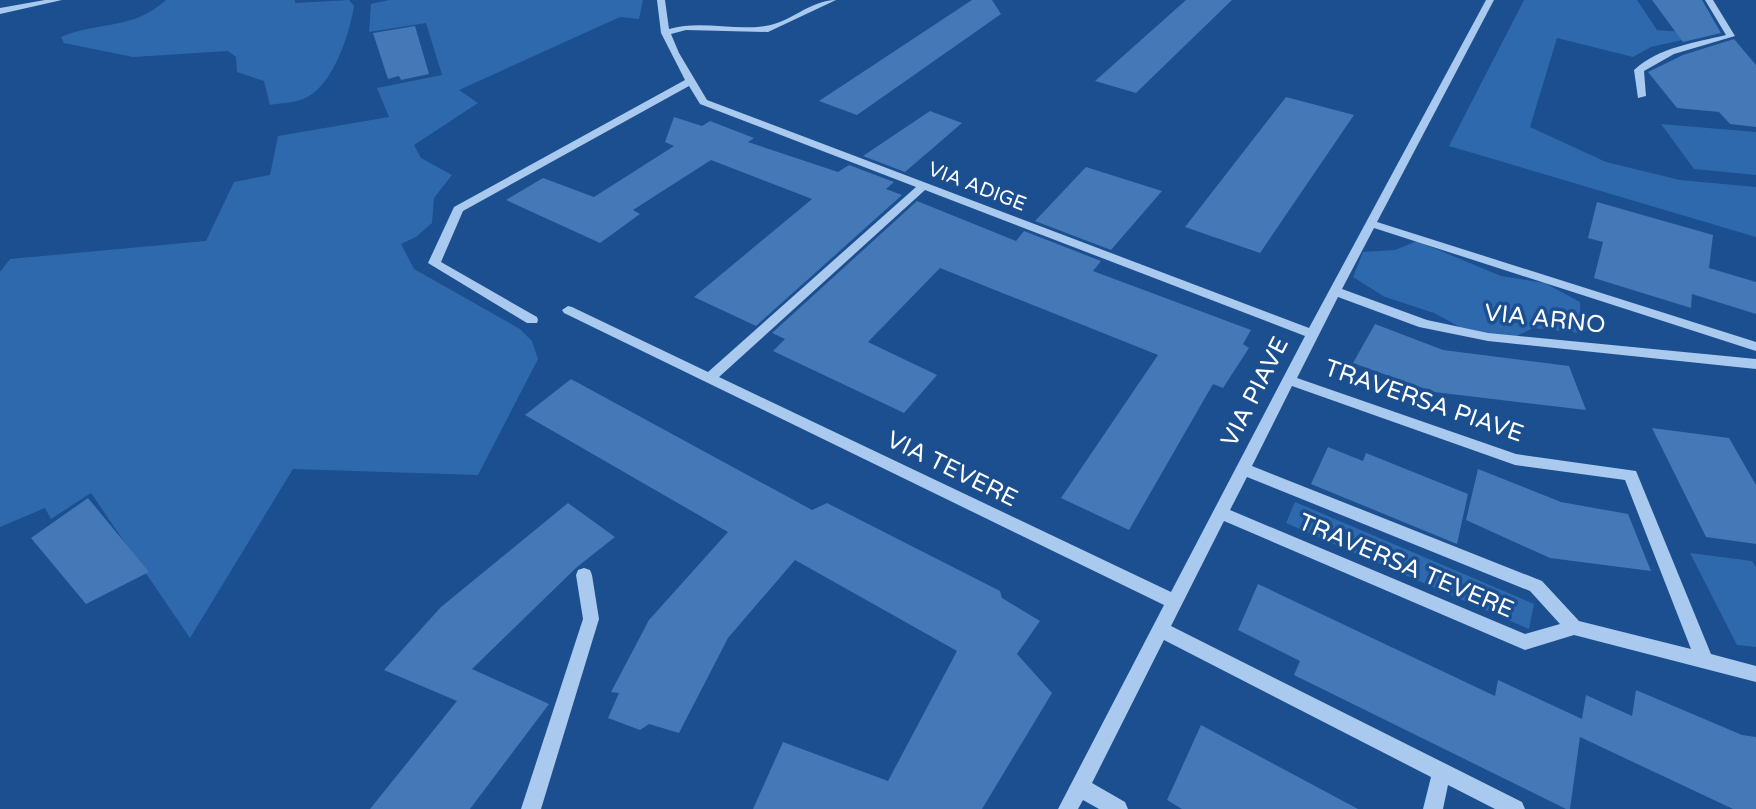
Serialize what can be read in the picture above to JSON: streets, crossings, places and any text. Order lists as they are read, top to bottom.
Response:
{
  "streets": {
    "street": [
      "VIA ADIGE",
      "VIA ARNO",
      "VIA PIAVE",
      "TRAVERSA PIAVE",
      "VIA TEVERE",
      "TRAVERSA TEVERE"
    ]
  },
  "crossings": [
    ["VIA ADIGE", "VIA PIAVE"],
    ["VIA ARNO", "VIA PIAVE"],
    ["VIA PIAVE", "TRAVERSA PIAVE"],
    ["VIA PIAVE", "VIA TEVERE"],
    ["VIA PIAVE", "TRAVERSA TEVERE"]
  ]
}
